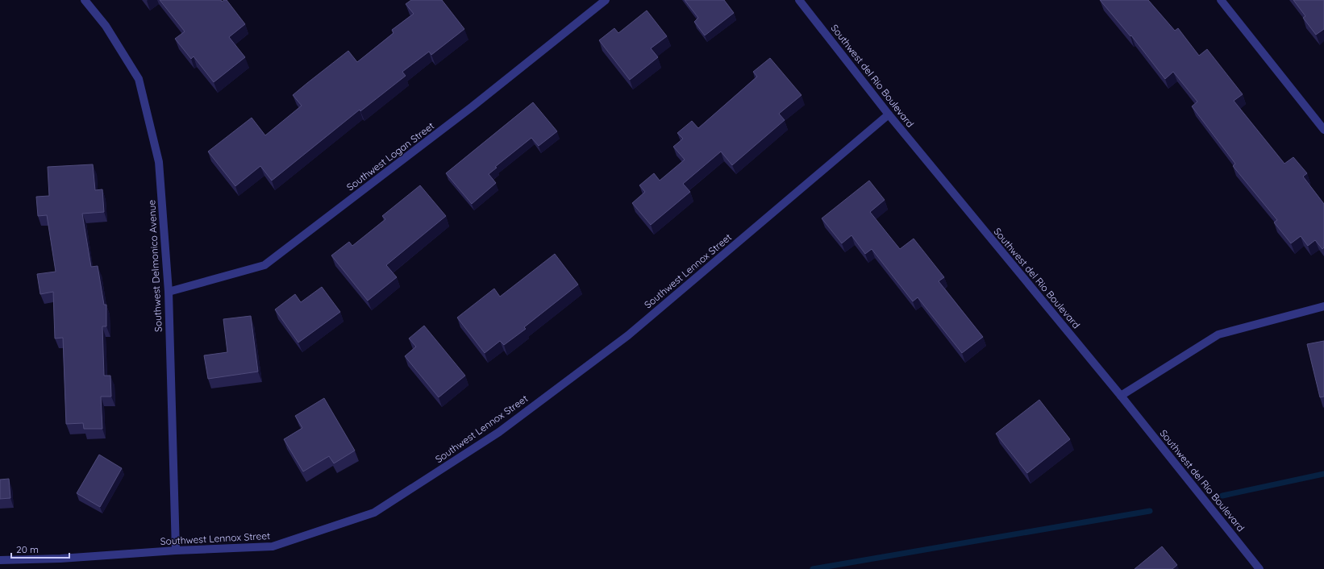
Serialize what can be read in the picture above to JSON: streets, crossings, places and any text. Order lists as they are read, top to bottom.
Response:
{
  "streets": {
    "street": [
      "Southwest del Rio Boulevard",
      "Southwest Logan Street",
      "Southwest Delmonico Avenue",
      "Southwest Lennox Street"
    ]
  },
  "crossings": [
    ["Southwest del Rio Boulevard", "Southwest Lennox Street"],
    ["Southwest Logan Street", "Southwest Delmonico Avenue"],
    ["Southwest Delmonico Avenue", "Southwest Lennox Street"]
  ],
  "scale_bar": "20 m"
}
